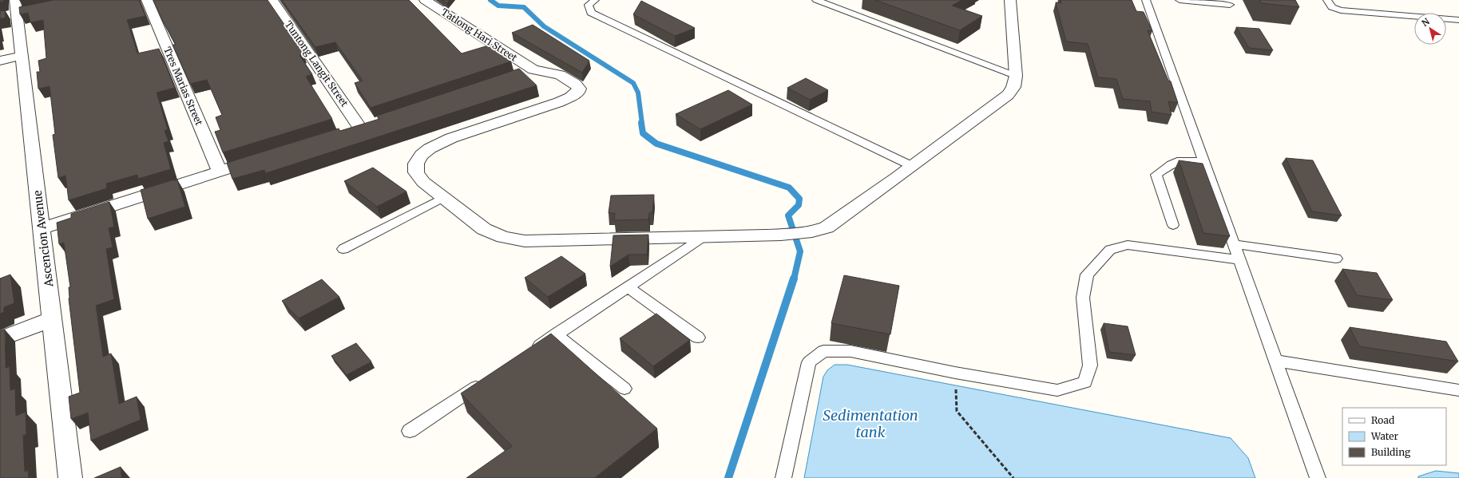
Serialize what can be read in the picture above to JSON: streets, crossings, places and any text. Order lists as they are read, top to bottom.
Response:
{
  "streets": {
    "street": [
      "Tatlong Hari Street",
      "Tuntong Langit Street",
      "Tres Marias Street",
      "Ascencion Avenue"
    ]
  },
  "water": ["Sedimentation tank"],
  "legend": ["Road", "Water", "Building"],
  "north": "top left"
}
